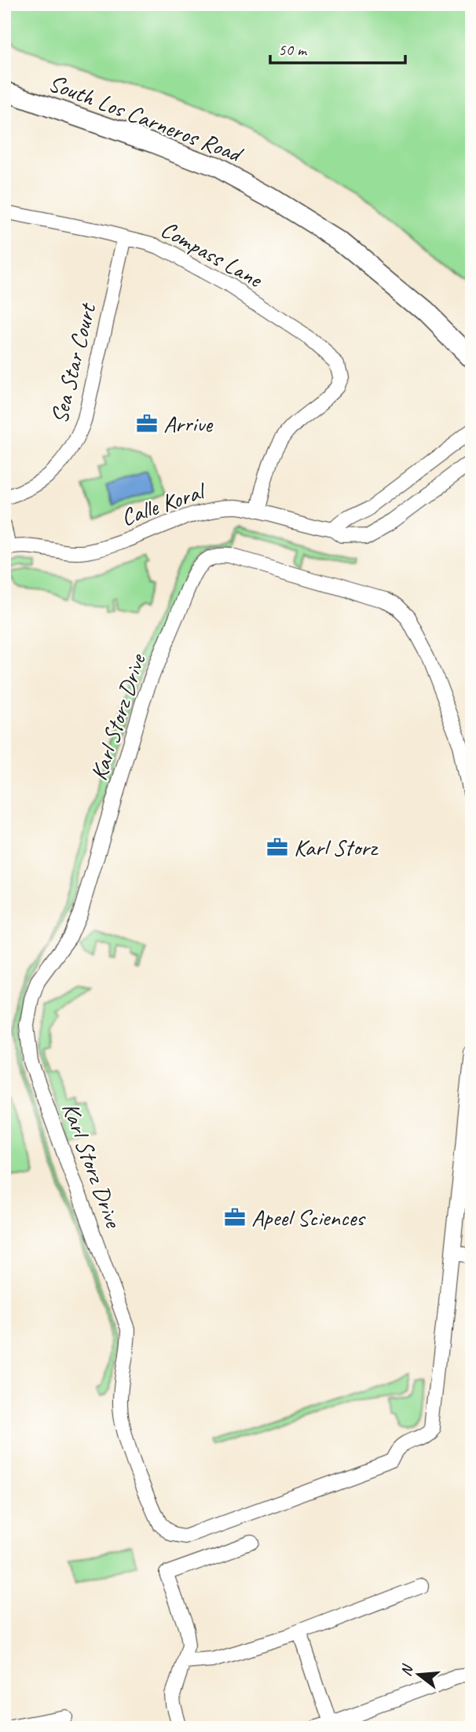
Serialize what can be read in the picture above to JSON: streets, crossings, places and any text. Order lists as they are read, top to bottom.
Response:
{
  "streets": {
    "main road": ["South Los Carneros Road"],
    "street": [
      "Compass Lane",
      "Sea Star Court",
      "Calle Koral",
      "Karl Storz Drive"
    ]
  },
  "crossings": [
    ["Compass Lane", "Sea Star Court"],
    ["Compass Lane", "Calle Koral"]
  ],
  "places": {
    "office": ["Arrive", "Karl Storz", "Apeel Sciences"]
  },
  "scale_bar": "50 m",
  "north": "left"
}
